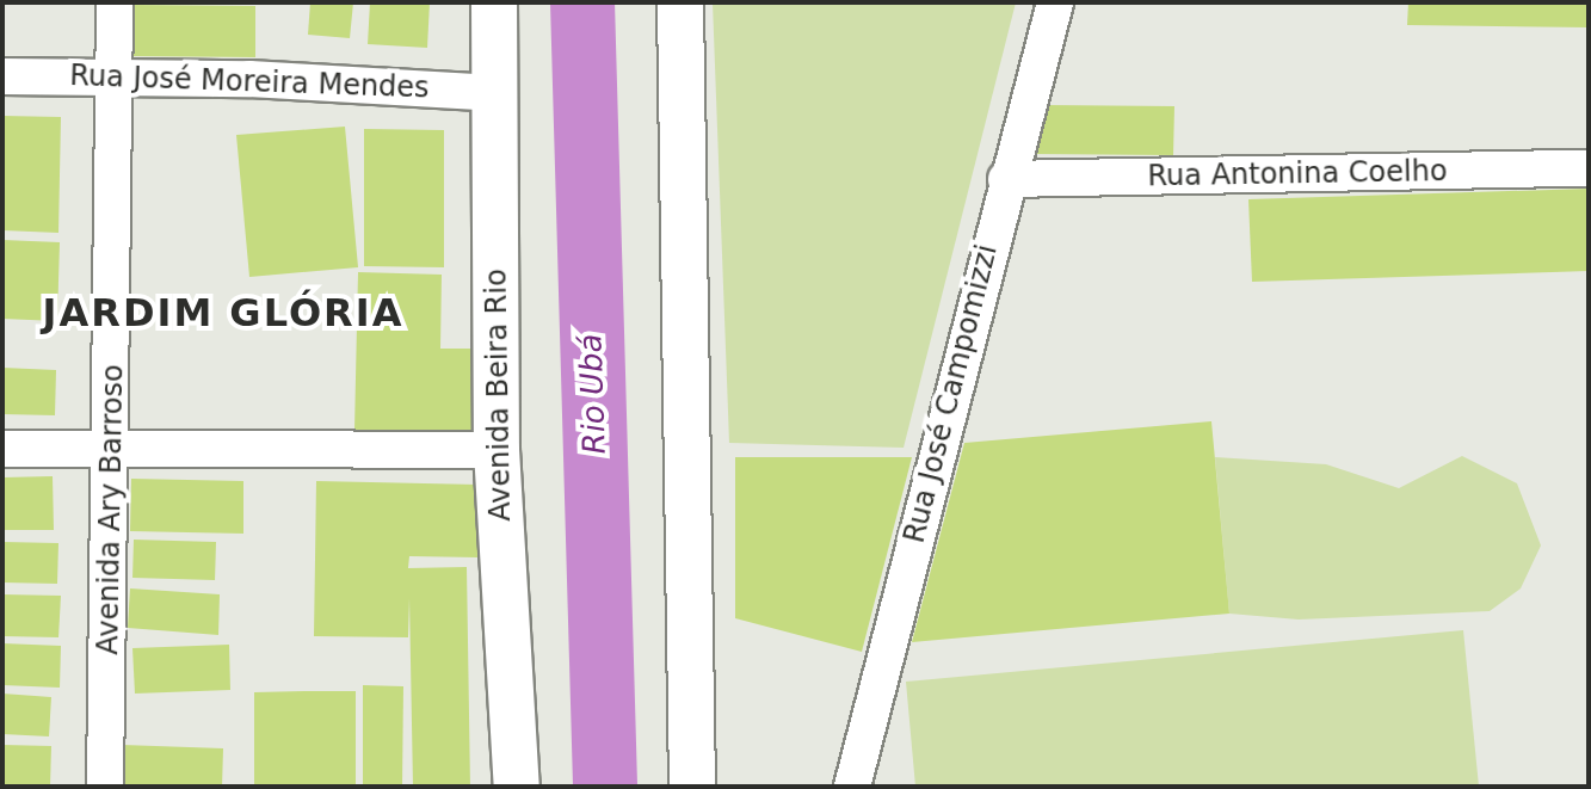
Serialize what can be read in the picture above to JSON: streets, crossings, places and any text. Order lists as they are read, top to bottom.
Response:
{
  "streets": {
    "main road": ["Avenida Beira Rio"],
    "street": [
      "Rua José Moreira Mendes",
      "Rua Antonina Coelho",
      "Rua José Campomizzi",
      "Avenida Ary Barroso"
    ]
  },
  "crossings": [
    ["Rua José Moreira Mendes", "Avenida Beira Rio"],
    ["Rua José Moreira Mendes", "Avenida Ary Barroso"],
    ["Rua Antonina Coelho", "Rua José Campomizzi"]
  ],
  "districts": ["JARDIM GLÓRIA"],
  "water": ["Rio Ubá"]
}
